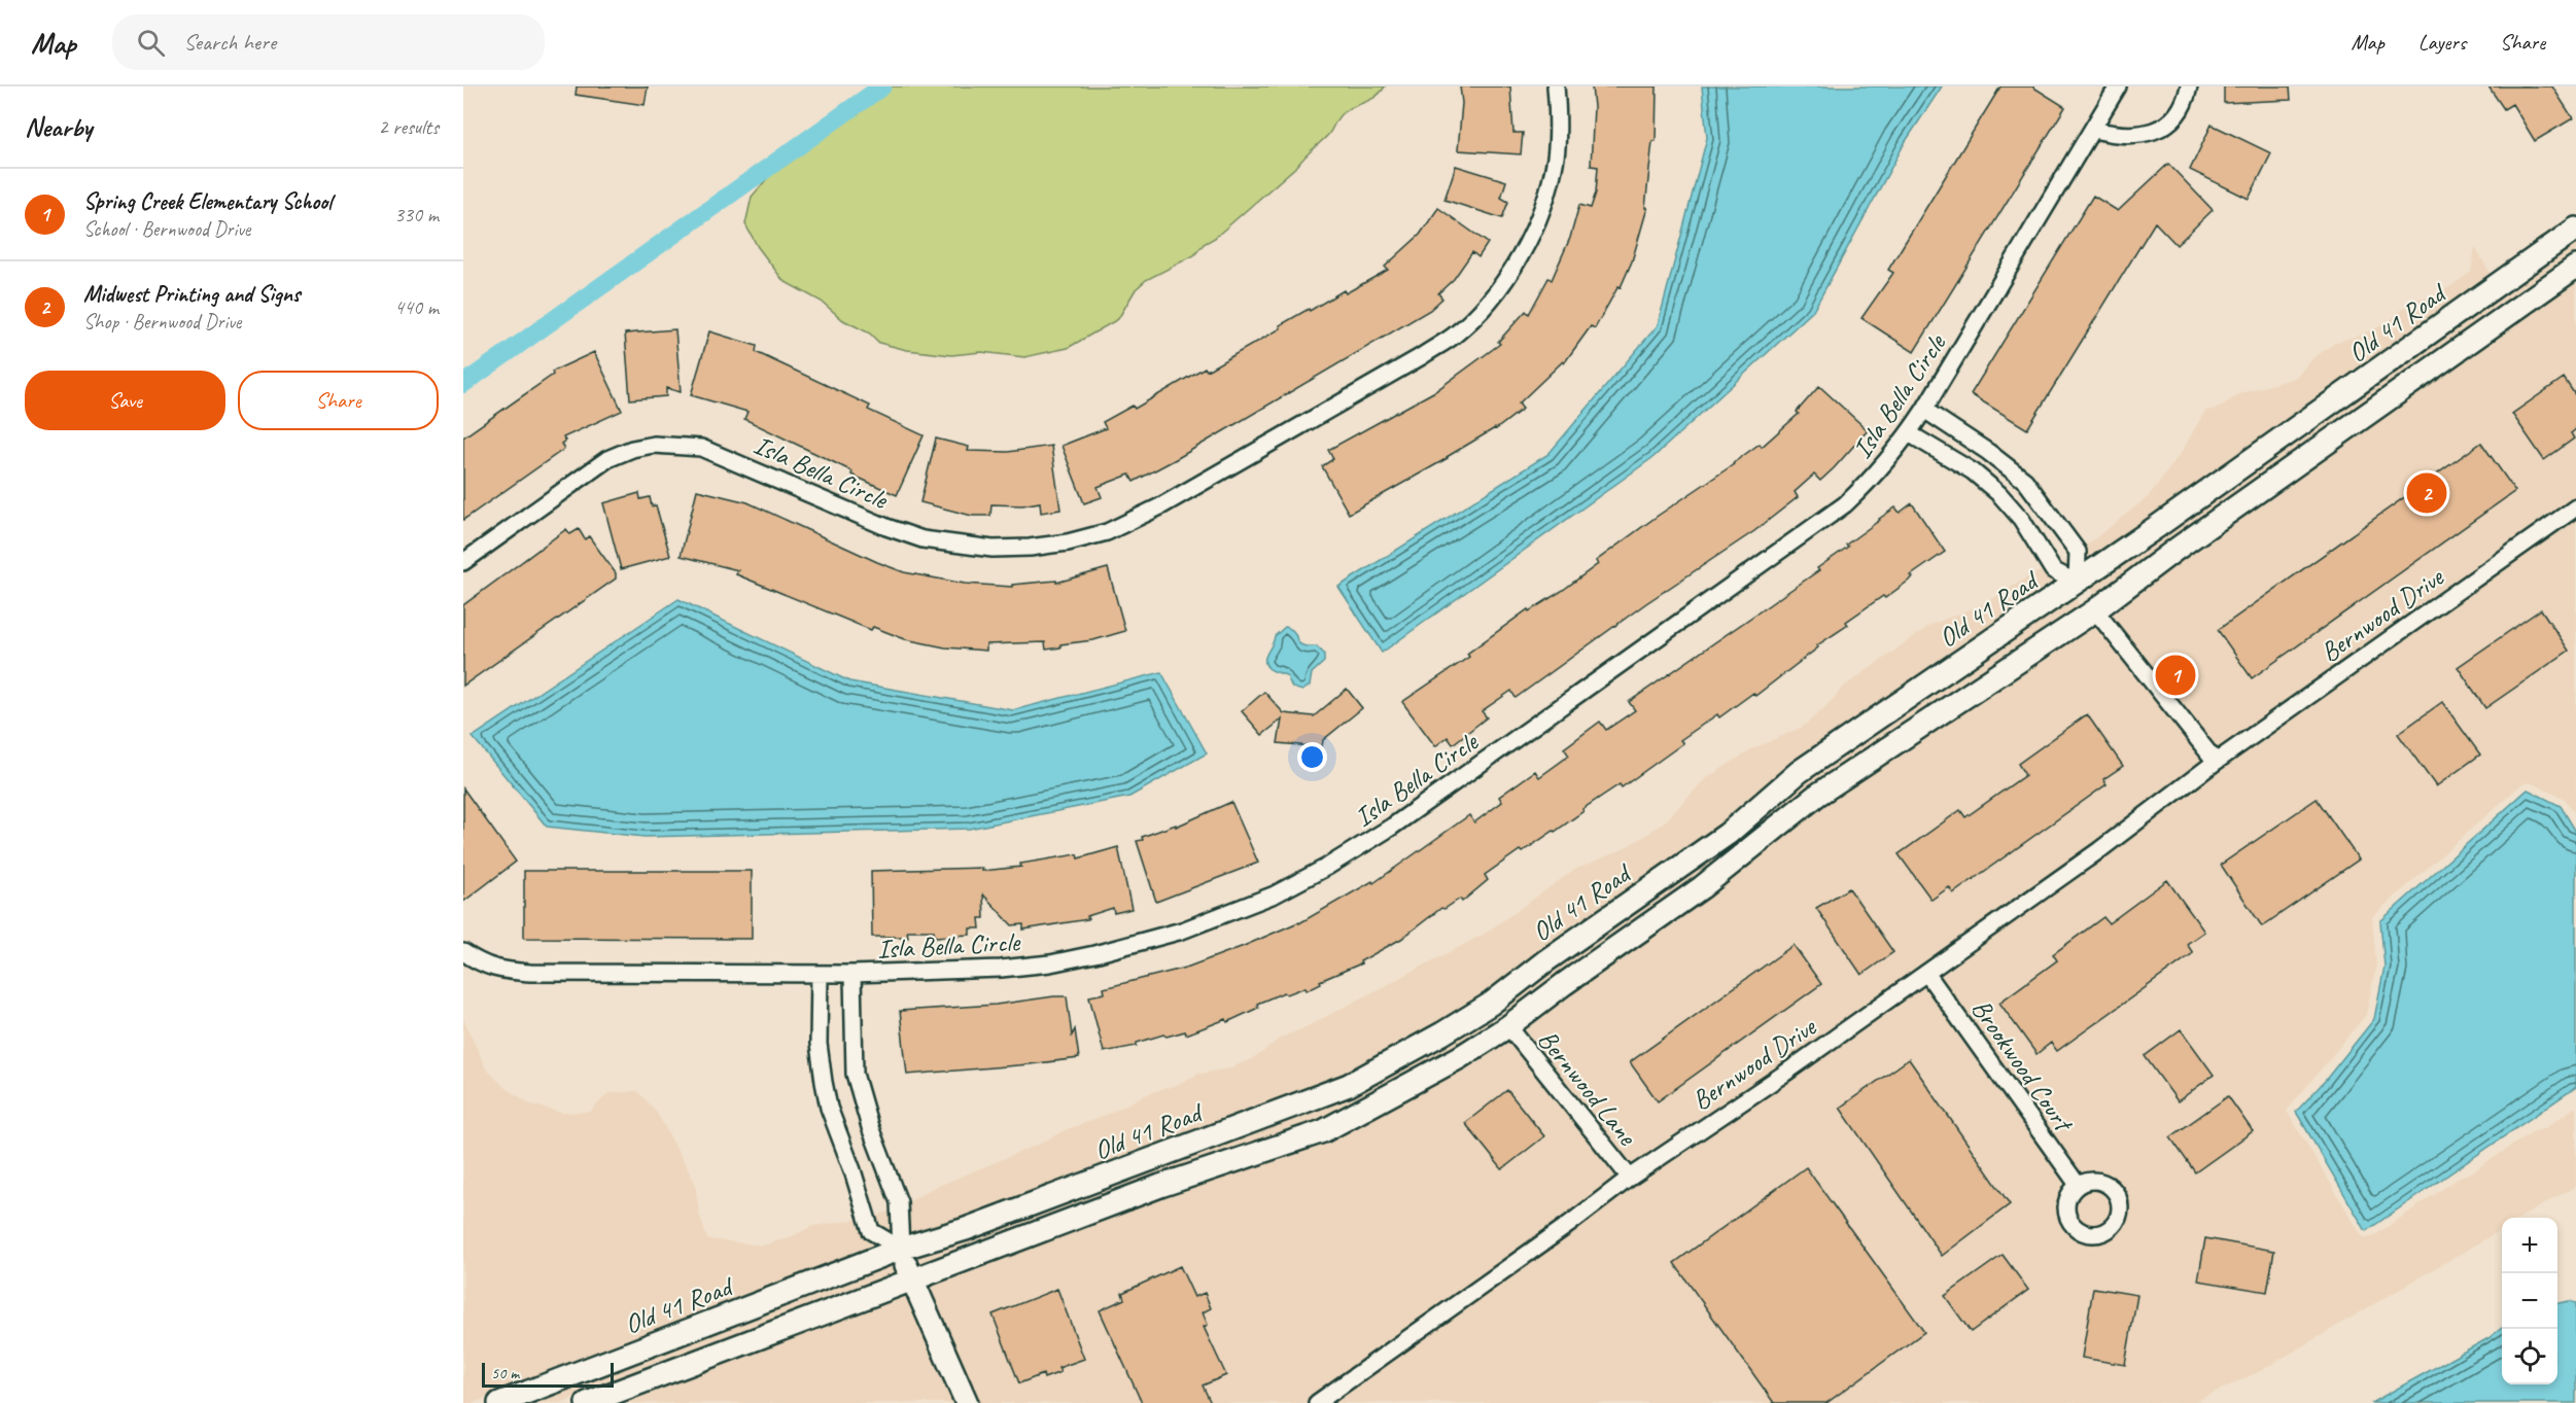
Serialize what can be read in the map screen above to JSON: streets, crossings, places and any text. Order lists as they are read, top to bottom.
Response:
{
  "streets": {
    "street": [
      "Old 41 Road",
      "Isla Bella Circle",
      "Bernwood Drive",
      "Brookwood Court",
      "Bernwood Lane"
    ]
  },
  "crossings": [
    ["Old 41 Road", "Bernwood Lane"],
    ["Bernwood Drive", "Brookwood Court"],
    ["Bernwood Drive", "Bernwood Lane"]
  ],
  "scale_bar": "50 m",
  "page": {
    "header": "Map",
    "search": "Search here",
    "nav": ["Map", "Layers", "Share"],
    "heading": ["Nearby", "2 results"],
    "list": [
      {
        "mark": "1",
        "name": "Spring Creek Elementary School",
        "note": "School · Bernwood Drive",
        "value": "330 m"
      },
      {
        "mark": "2",
        "name": "Midwest Printing and Signs",
        "note": "Shop · Bernwood Drive",
        "value": "440 m"
      }
    ],
    "buttons": ["Save", "Share"],
    "pins": ["2", "1"],
    "map_buttons": ["+", "−"],
    "scale": "50 m"
  }
}
